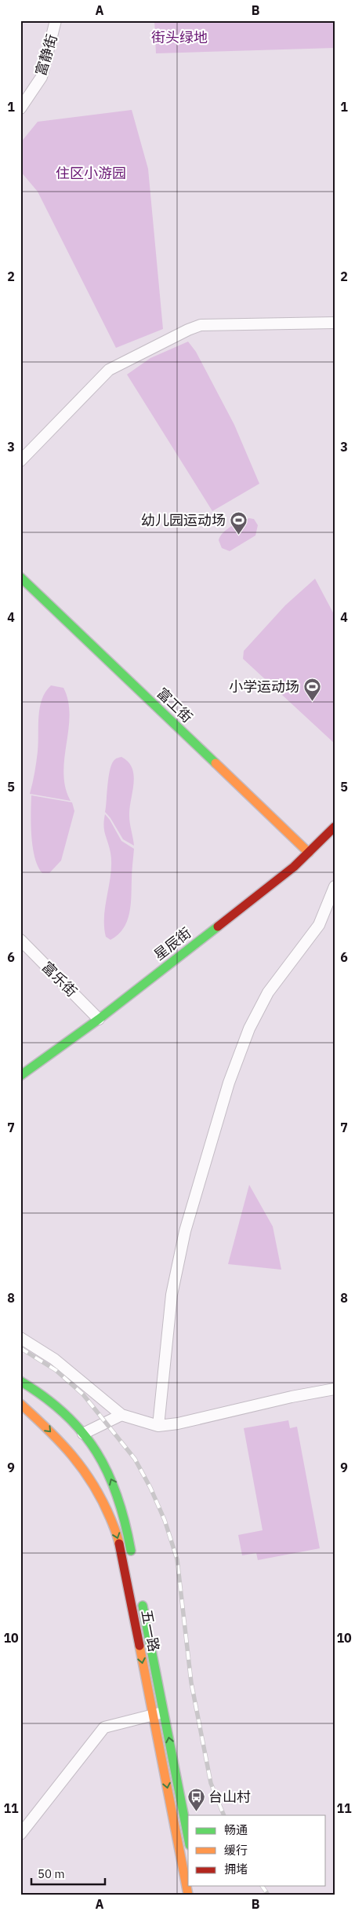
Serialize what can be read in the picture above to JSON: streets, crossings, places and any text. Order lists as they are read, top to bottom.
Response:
{
  "streets": {
    "main road": ["富工街", "星辰街", "五一路"],
    "street": ["富静街", "富乐街"]
  },
  "crossings": [
    ["富工街", "星辰街"],
    ["星辰街", "富乐街"]
  ],
  "parks": ["街头绿地", "住区小游园"],
  "places": {
    "sports": ["幼儿园运动场", "小学运动场"],
    "bus stop": ["台山村"]
  },
  "legend": ["畅通", "缓行", "拥堵"],
  "scale_bar": "50 m",
  "grid": {
    "columns": ["A", "B"],
    "rows": [
      "1",
      "2",
      "3",
      "4",
      "5",
      "6",
      "7",
      "8",
      "9",
      "10",
      "11"
    ]
  }
}
